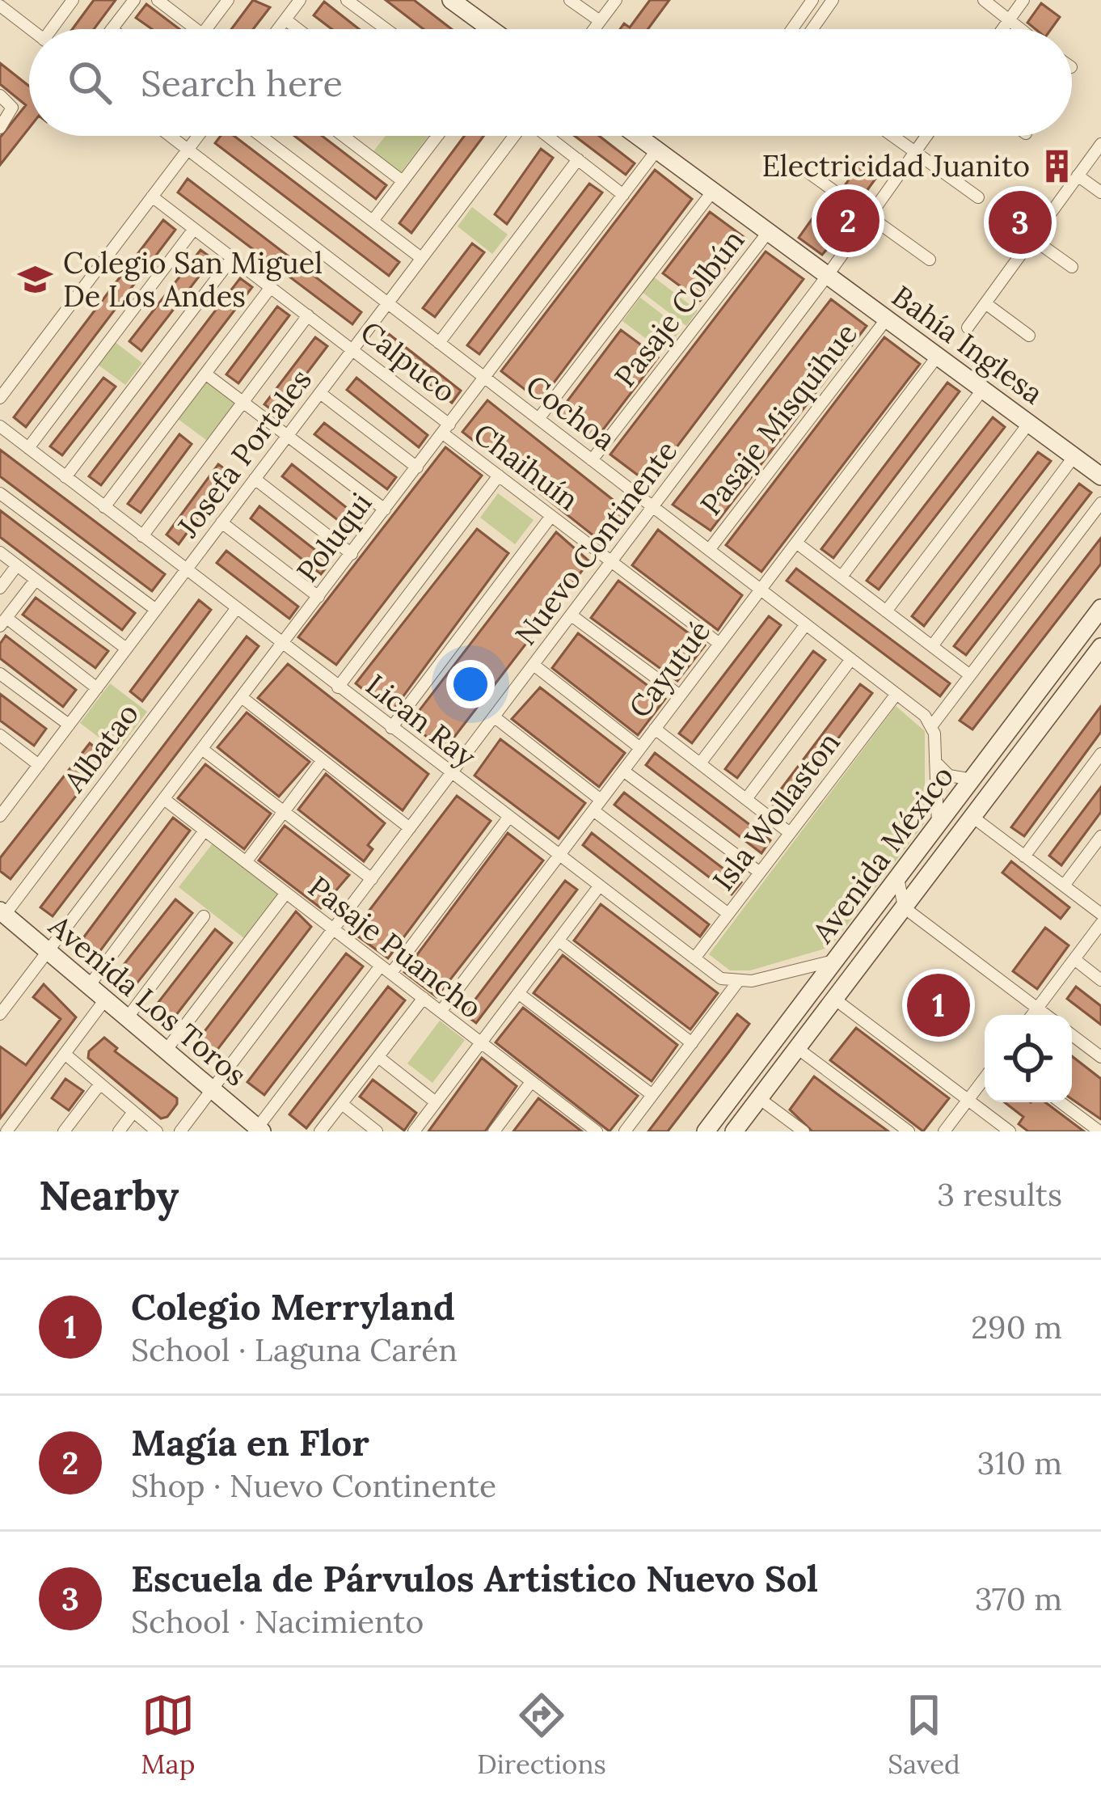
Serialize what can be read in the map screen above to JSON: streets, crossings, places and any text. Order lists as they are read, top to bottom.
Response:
{
  "streets": {
    "street": [
      "Pasaje Colbún",
      "Bahía Inglesa",
      "Calpuco",
      "Cochoa",
      "Pasaje Misquihue",
      "Josefa Portales",
      "Chaihuín",
      "Poluqui",
      "Nuevo Continente",
      "Cayutué",
      "Lican Ray",
      "Albatao",
      "Isla Wollaston",
      "Avenida México",
      "Pasaje Puancho",
      "Avenida Los Toros"
    ]
  },
  "crossings": [
    ["Pasaje Colbún", "Bahía Inglesa"],
    ["Pasaje Colbún", "Cochoa"],
    ["Bahía Inglesa", "Pasaje Misquihue"],
    ["Bahía Inglesa", "Poluqui"],
    ["Bahía Inglesa", "Nuevo Continente"],
    ["Bahía Inglesa", "Cayutué"],
    ["Calpuco", "Josefa Portales"],
    ["Calpuco", "Chaihuín"],
    ["Calpuco", "Poluqui"],
    ["Cochoa", "Pasaje Misquihue"],
    ["Cochoa", "Josefa Portales"],
    ["Cochoa", "Poluqui"],
    ["Cochoa", "Nuevo Continente"],
    ["Cochoa", "Cayutué"],
    ["Cochoa", "Isla Wollaston"],
    ["Josefa Portales", "Lican Ray"],
    ["Chaihuín", "Poluqui"],
    ["Chaihuín", "Nuevo Continente"],
    ["Chaihuín", "Cayutué"],
    ["Poluqui", "Lican Ray"],
    ["Poluqui", "Pasaje Puancho"],
    ["Poluqui", "Avenida Los Toros"],
    ["Nuevo Continente", "Lican Ray"],
    ["Nuevo Continente", "Pasaje Puancho"],
    ["Nuevo Continente", "Avenida Los Toros"],
    ["Cayutué", "Lican Ray"],
    ["Cayutué", "Pasaje Puancho"],
    ["Lican Ray", "Albatao"],
    ["Lican Ray", "Isla Wollaston"],
    ["Albatao", "Avenida Los Toros"]
  ],
  "places": {
    "building": ["Electricidad Juanito"],
    "school or university": ["Colegio San Miguel De Los Andes"]
  },
  "page": {
    "search": "Search here",
    "pins": ["2", "3", "1"],
    "heading": ["Nearby", "3 results"],
    "list": [
      {
        "mark": "1",
        "name": "Colegio Merryland",
        "note": "School · Laguna Carén",
        "value": "290 m"
      },
      {
        "mark": "2",
        "name": "Magía en Flor",
        "note": "Shop · Nuevo Continente",
        "value": "310 m"
      },
      {
        "mark": "3",
        "name": "Escuela de Párvulos Artistico Nuevo Sol",
        "note": "School · Nacimiento",
        "value": "370 m"
      }
    ],
    "nav": ["Map", "Directions", "Saved"]
  }
}
